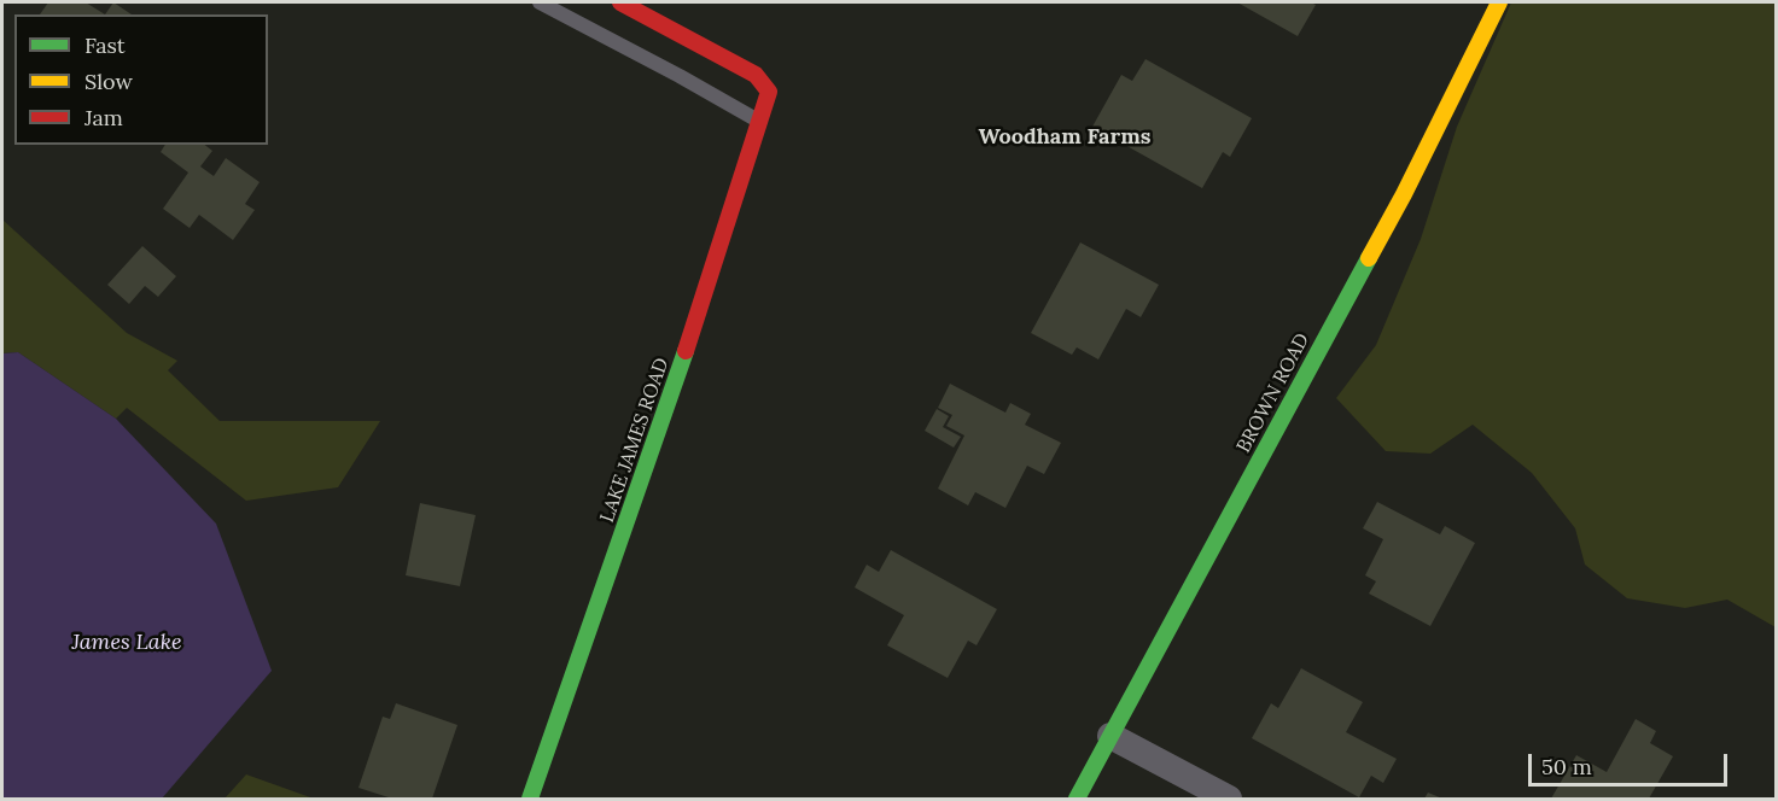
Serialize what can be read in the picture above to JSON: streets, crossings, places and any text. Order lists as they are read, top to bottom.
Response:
{
  "streets": {
    "street": ["BROWN ROAD", "LAKE JAMES ROAD"]
  },
  "districts": ["Woodham Farms"],
  "water": ["James Lake"],
  "legend": ["Fast", "Slow", "Jam"],
  "scale_bar": "50 m"
}
